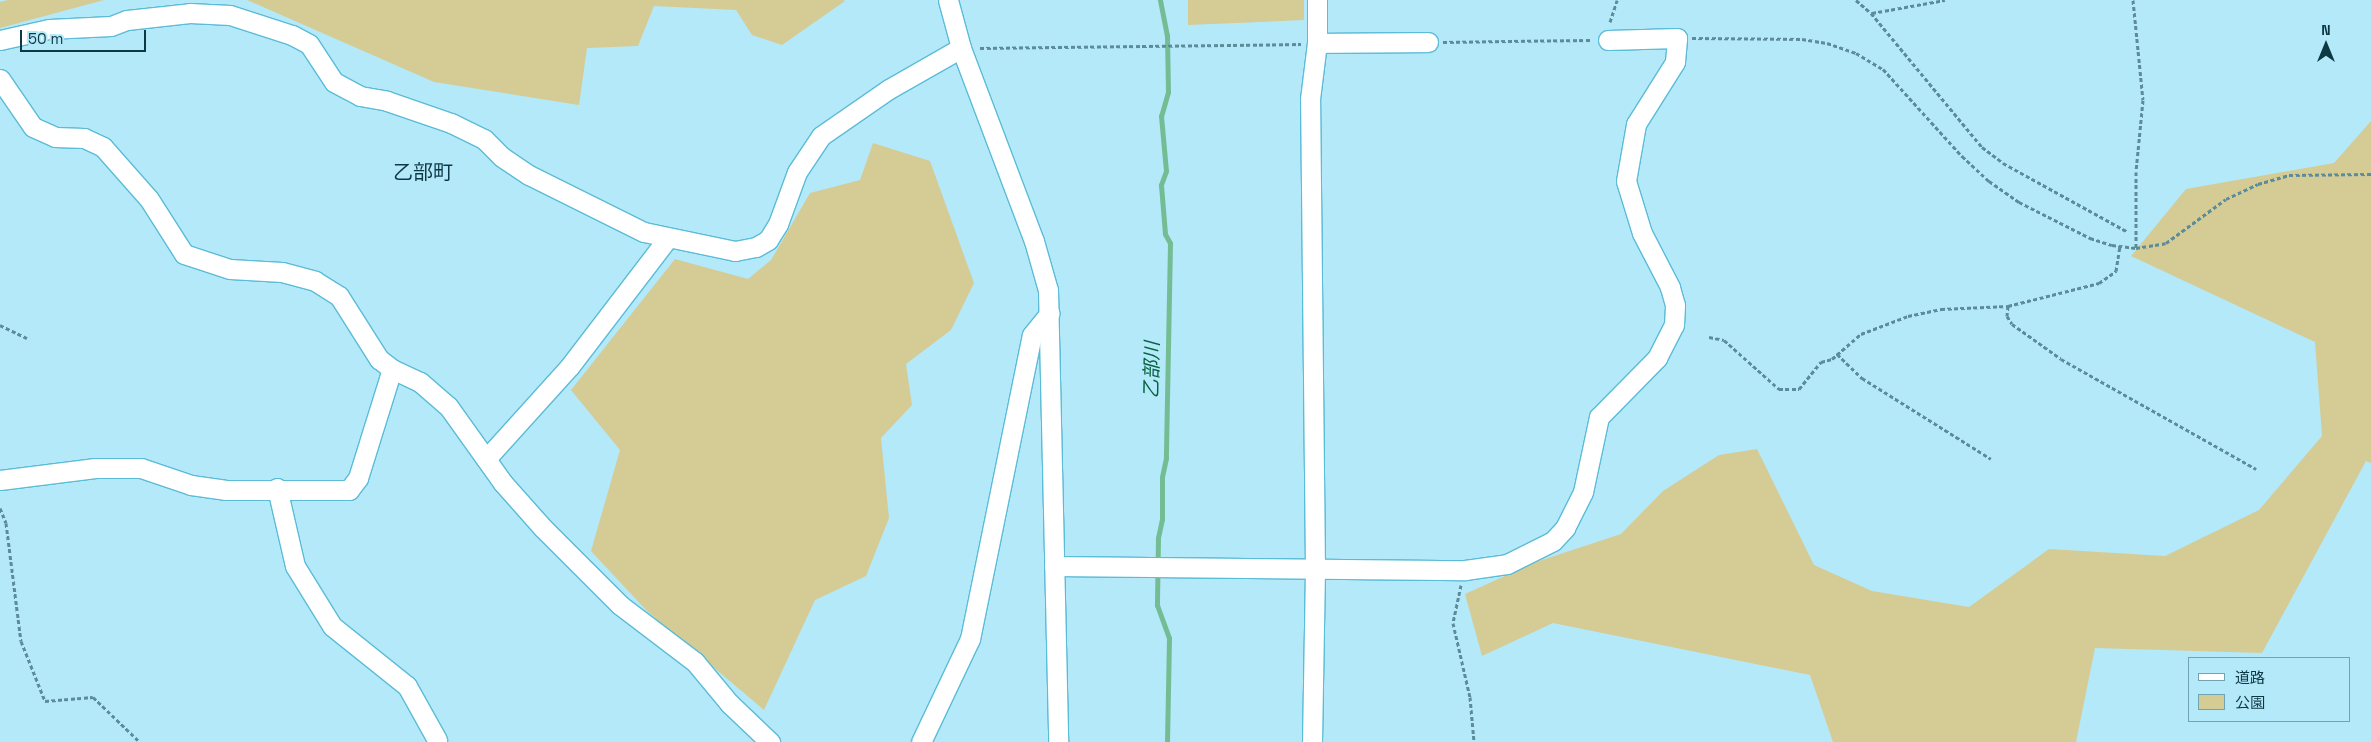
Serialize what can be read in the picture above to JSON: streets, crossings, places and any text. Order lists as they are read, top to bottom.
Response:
{
  "districts": ["乙部町"],
  "water": ["乙部川"],
  "legend": ["道路", "公園"],
  "scale_bar": "50 m",
  "north": "top"
}
